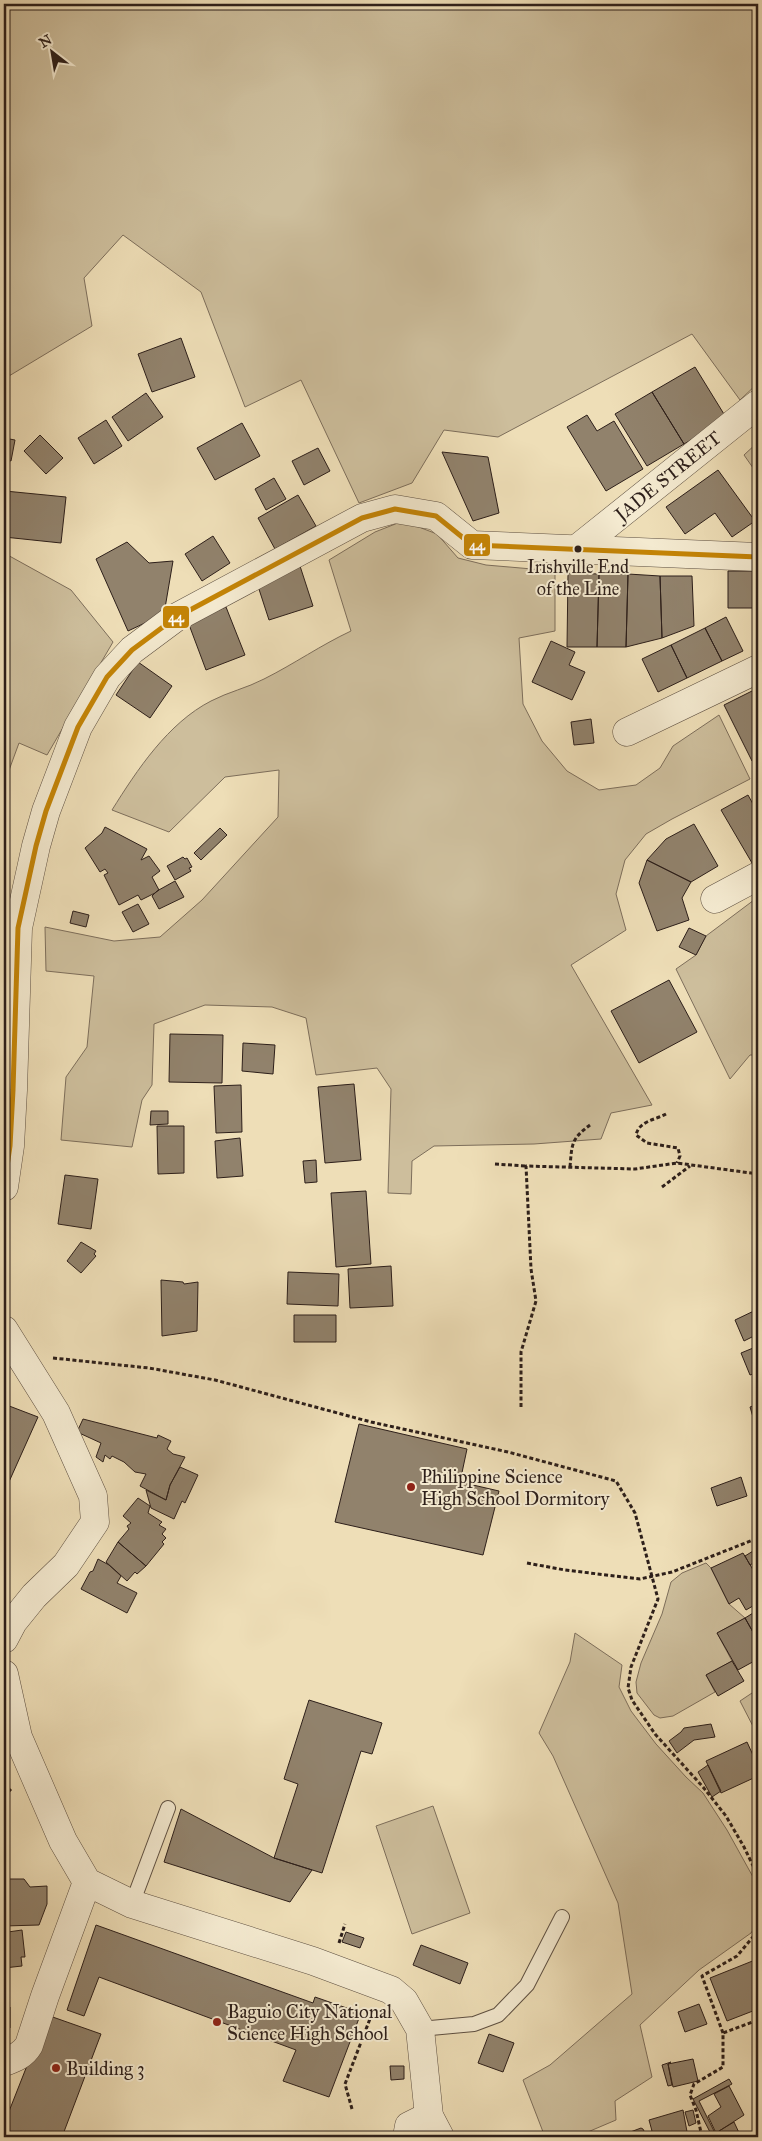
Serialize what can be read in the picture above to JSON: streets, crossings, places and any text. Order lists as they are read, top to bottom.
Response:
{
  "streets": {
    "street": ["JADE STREET"]
  },
  "places": [
    "Irishville End of the Line",
    "Philippine Science High School Dormitory",
    "Baguio City National Science High School",
    "Building 3"
  ],
  "lines": ["transit line 44"],
  "north": "top left"
}
